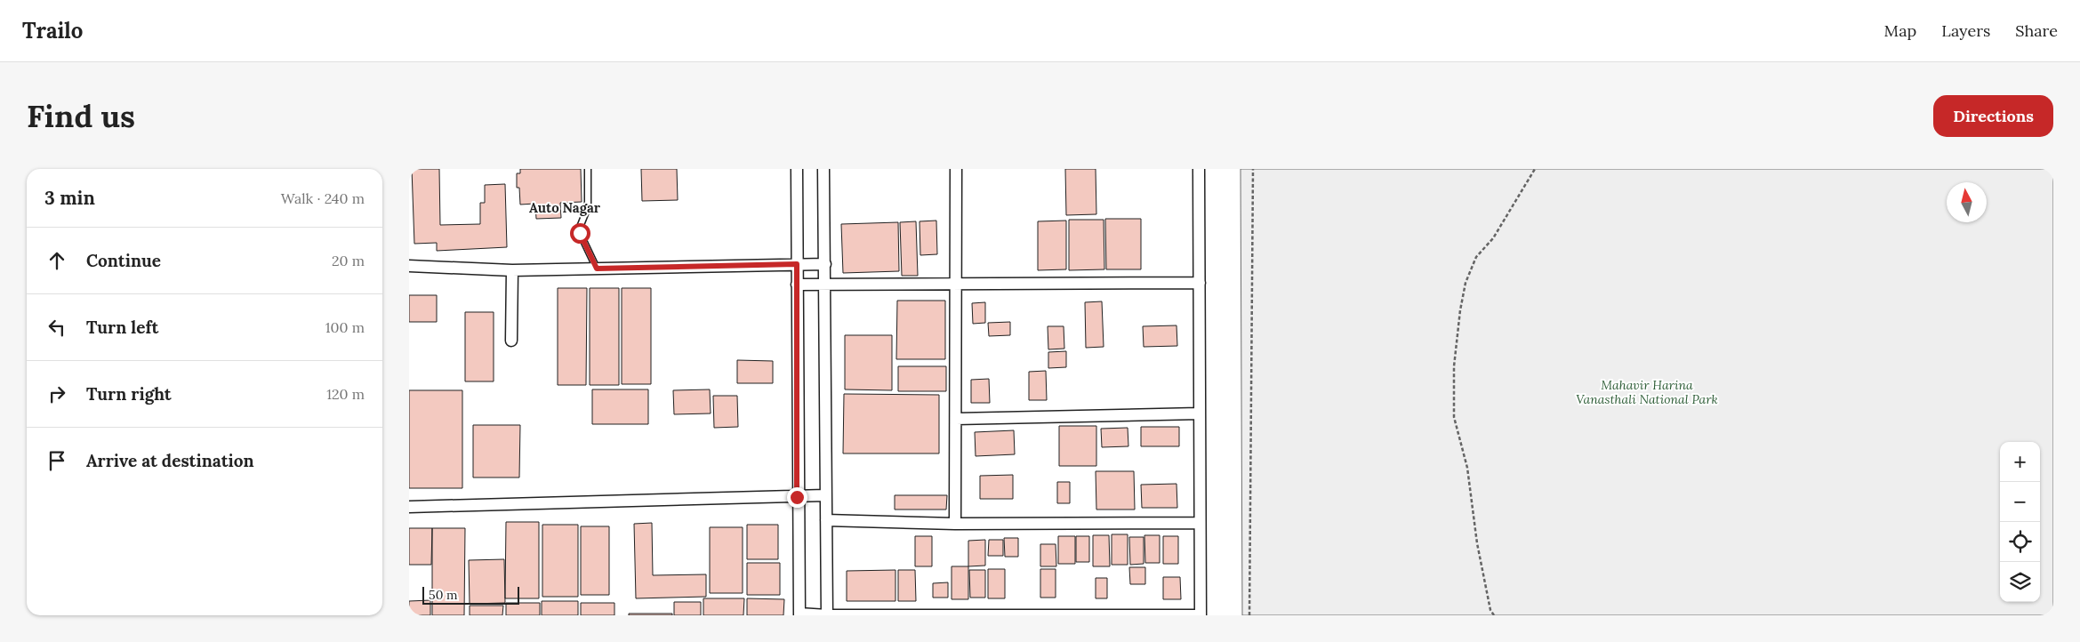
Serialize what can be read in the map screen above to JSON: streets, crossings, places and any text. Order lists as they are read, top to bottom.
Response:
{
  "districts": ["Auto Nagar"],
  "parks": ["Mahavir Harina Vanasthali National Park"],
  "scale_bar": "50 m",
  "north": "top",
  "page": {
    "header": "Trailo",
    "nav": ["Map", "Layers", "Share"],
    "buttons": "Directions",
    "title": "Find us",
    "heading": ["3 min", "Walk · 240 m"],
    "list": [
      ["Continue", "20 m"],
      ["Turn left", "100 m"],
      ["Turn right", "120 m"],
      "Arrive at destination"
    ],
    "map_buttons": ["+", "−"],
    "scale": "50 m"
  }
}
